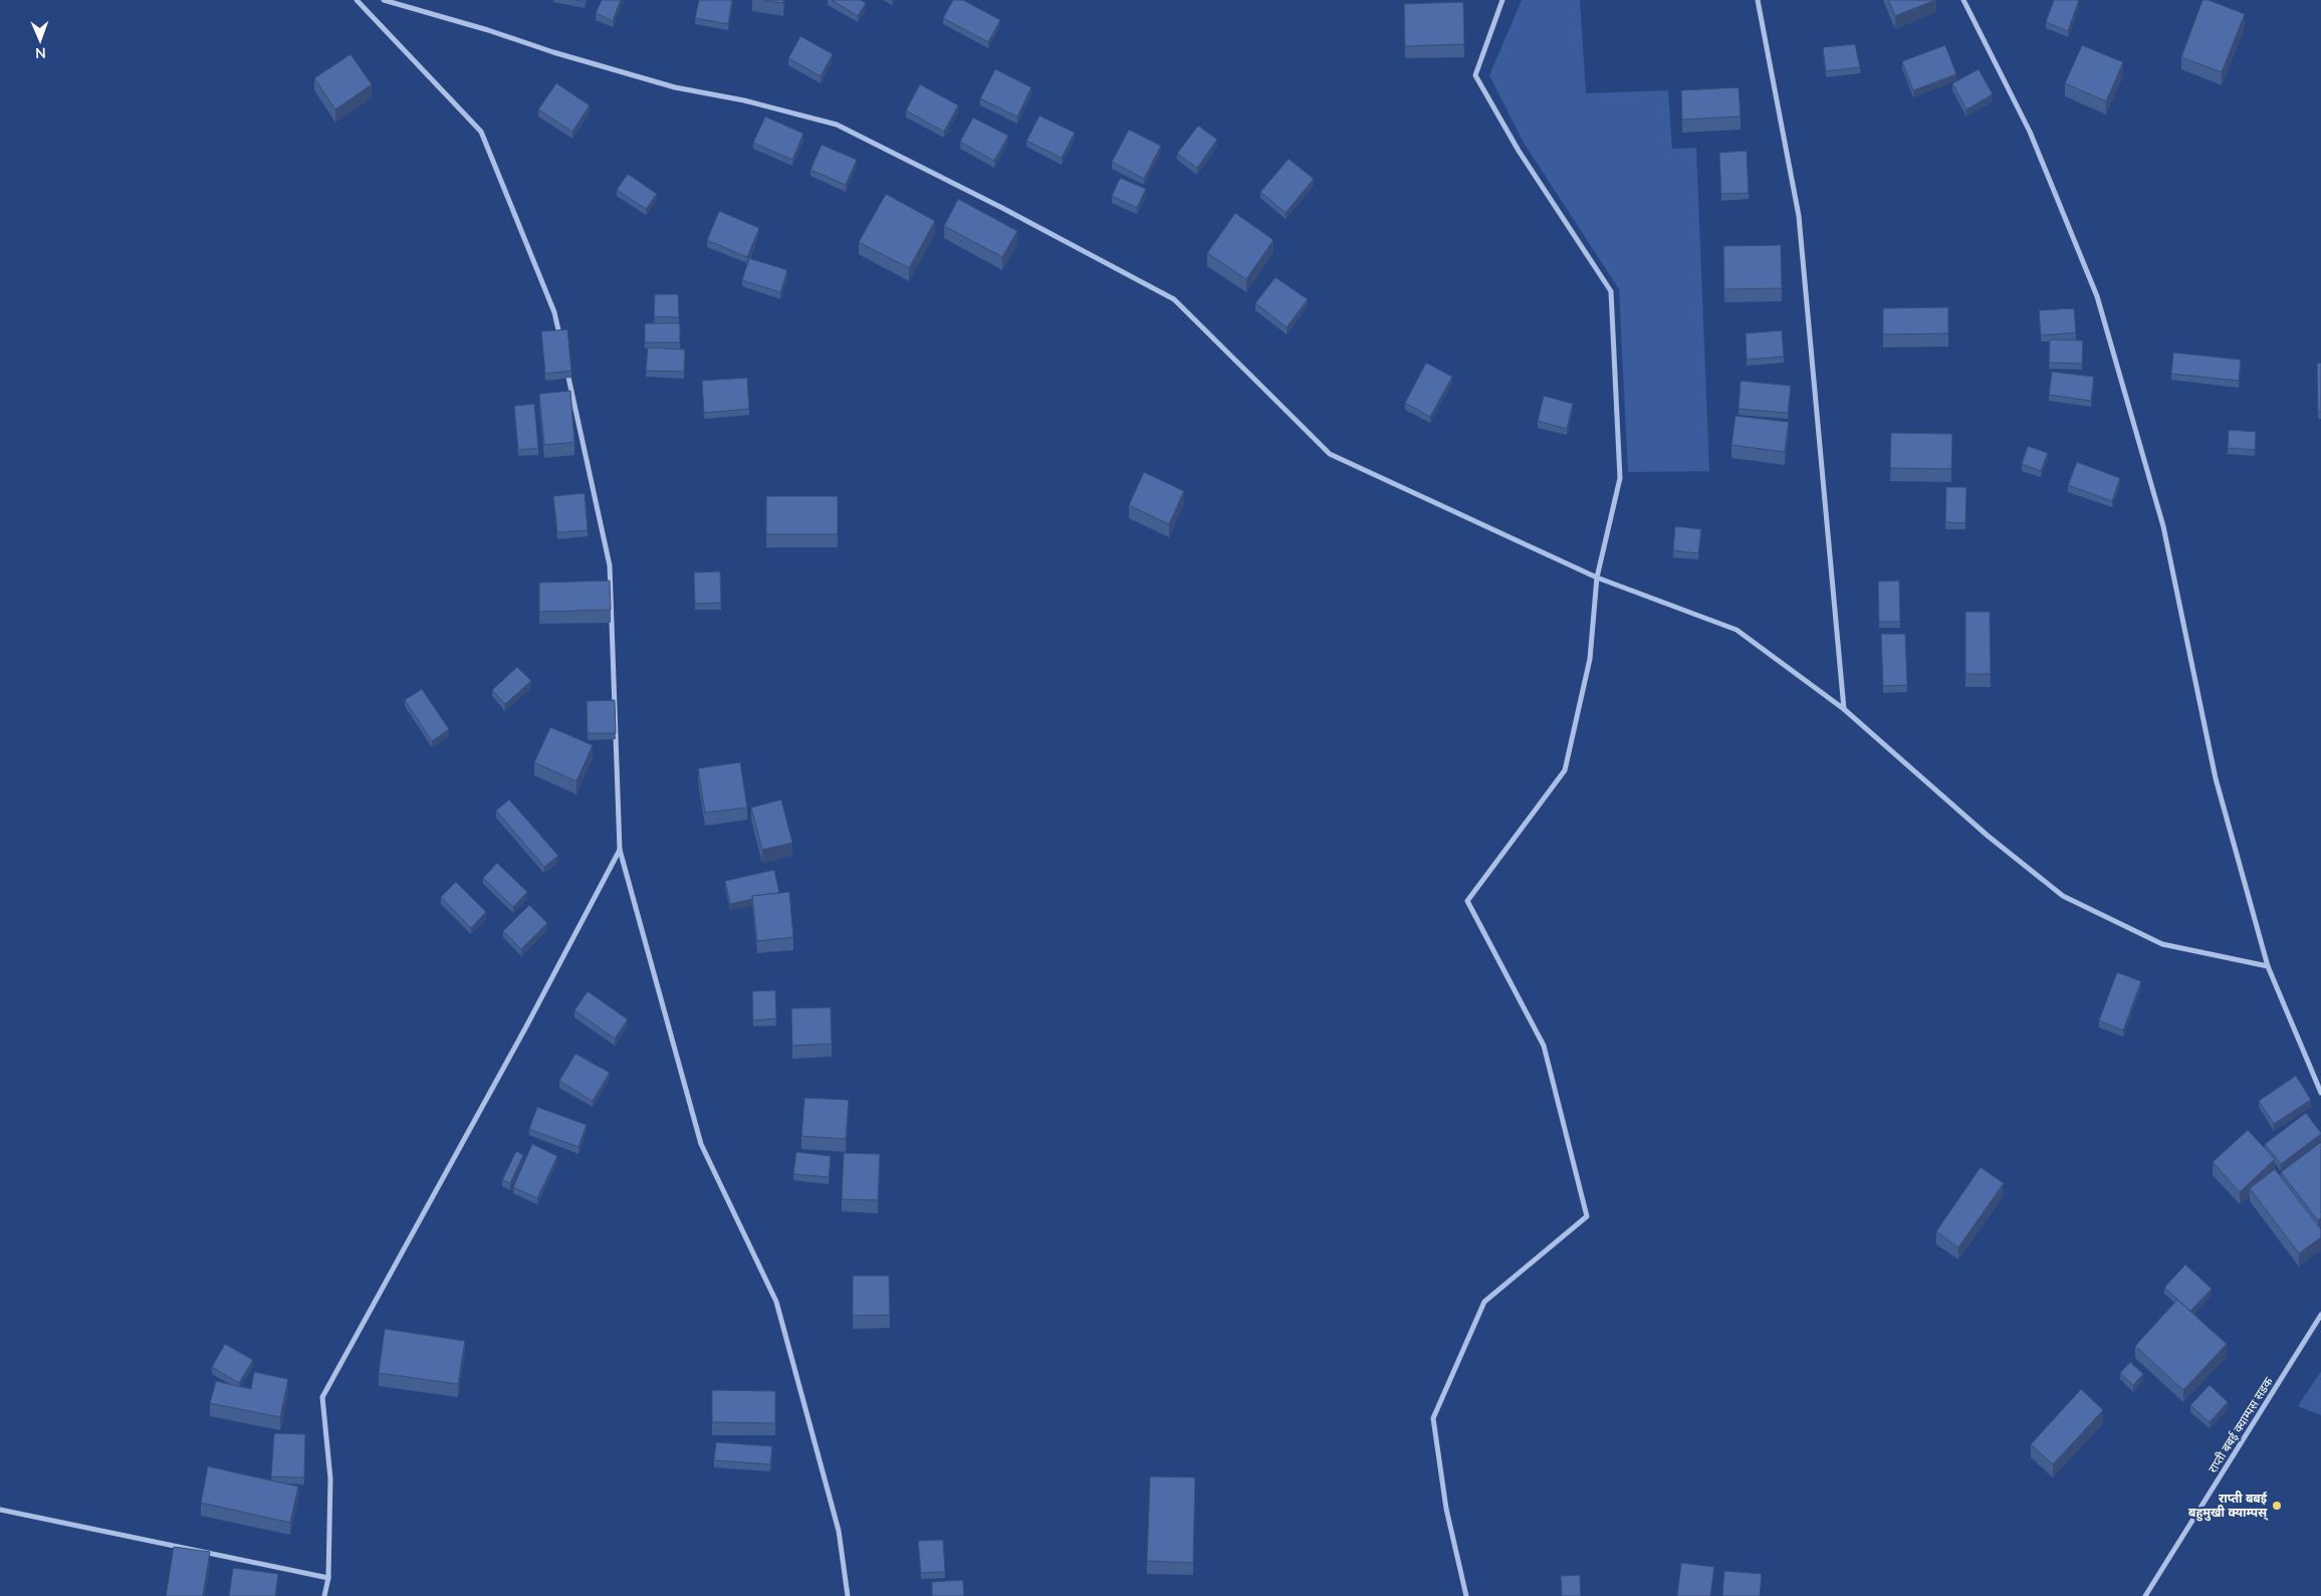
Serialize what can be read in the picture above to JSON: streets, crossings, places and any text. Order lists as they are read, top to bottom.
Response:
{
  "streets": {
    "street": ["राप्ती बबई क्याम्पस सडक"]
  },
  "places": ["राप्ती बबई बहुमुखी क्याम्पस्"],
  "north": "bottom"
}
